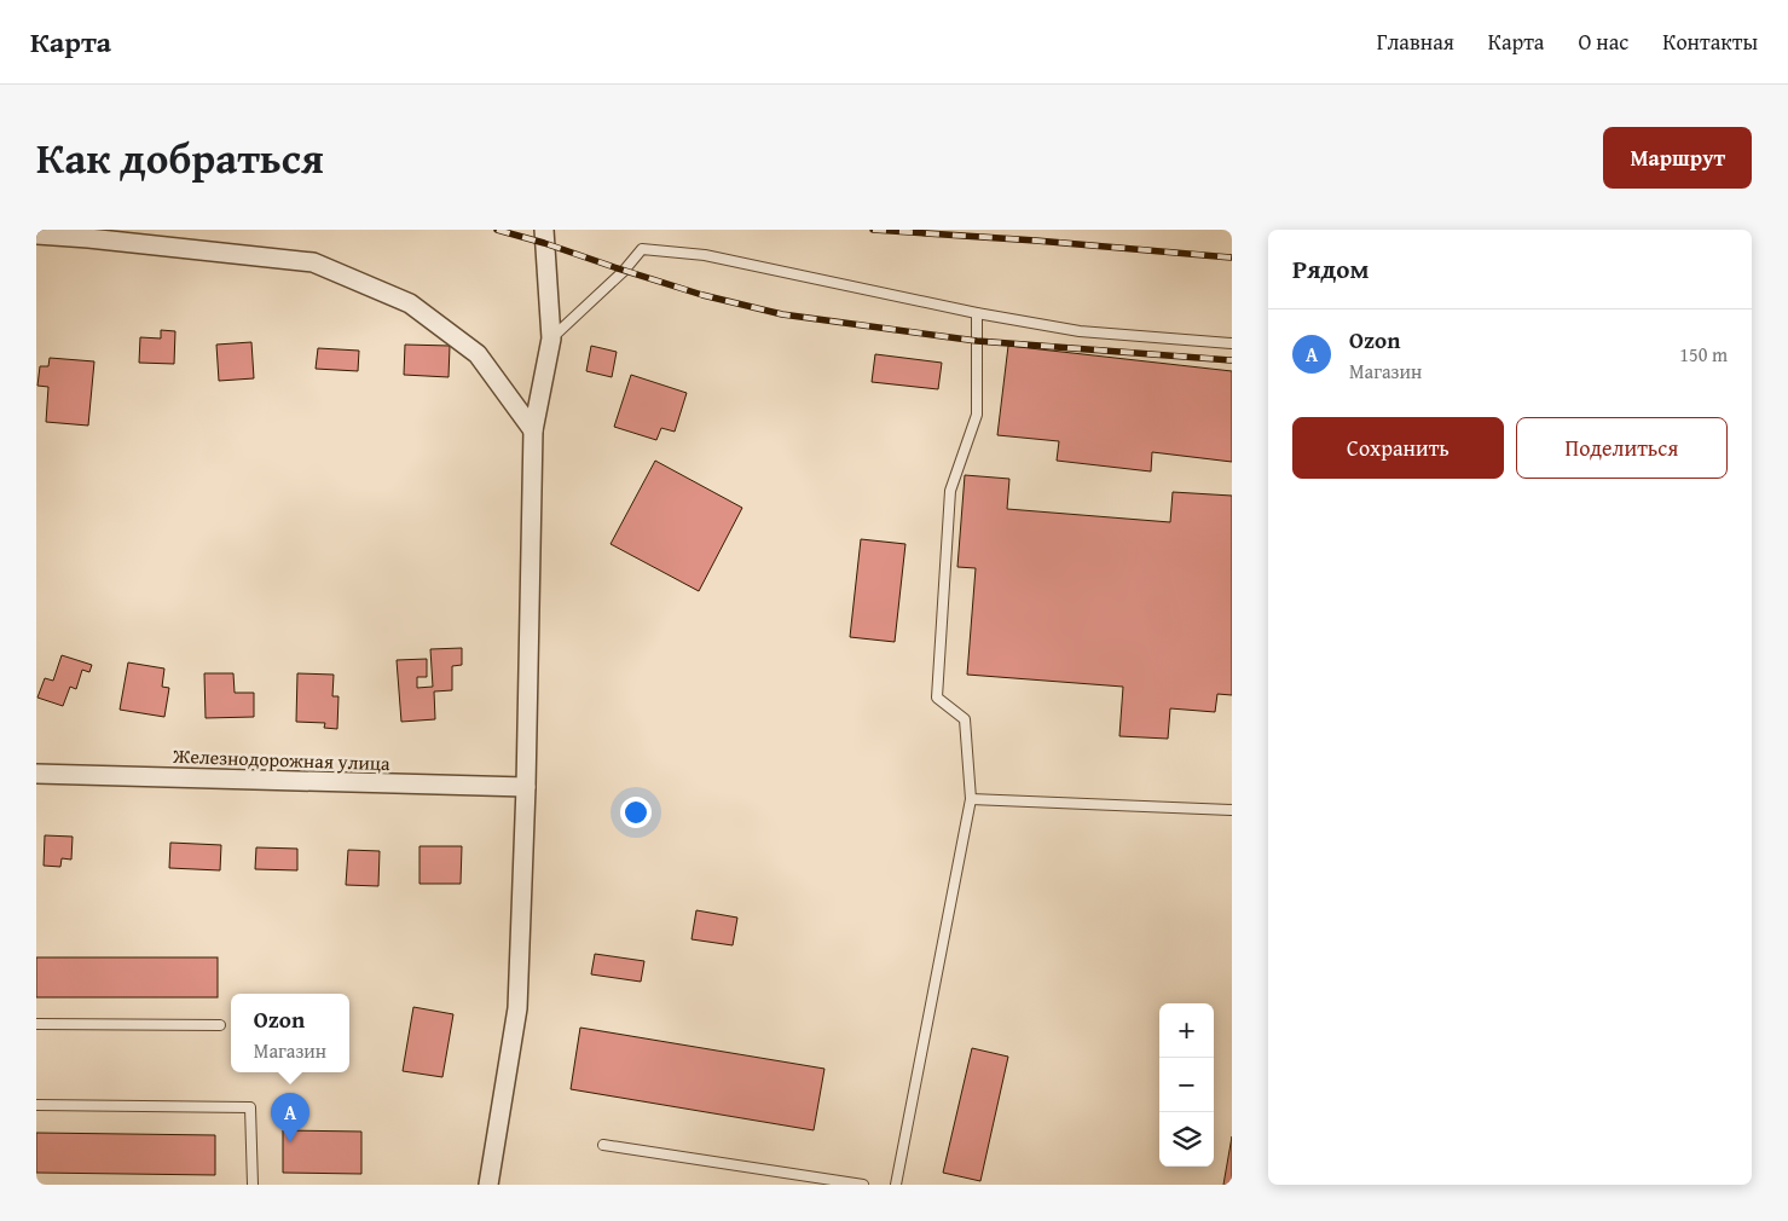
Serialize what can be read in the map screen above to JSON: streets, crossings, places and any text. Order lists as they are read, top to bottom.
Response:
{
  "streets": {
    "street": ["Железнодорожная улица"]
  },
  "page": {
    "header": "Карта",
    "nav": [
      "Главная",
      "Карта",
      "О нас",
      "Контакты"
    ],
    "title": "Как добраться",
    "buttons": [
      "Маршрут",
      ["Сохранить", "Поделиться"]
    ],
    "heading": "Рядом",
    "list": [
      {
        "mark": "A",
        "name": "Ozon",
        "note": "Магазин",
        "value": "150 m"
      }
    ],
    "popup": ["Ozon", "Магазин"],
    "map_buttons": ["+", "−"],
    "pins": "A"
  }
}
